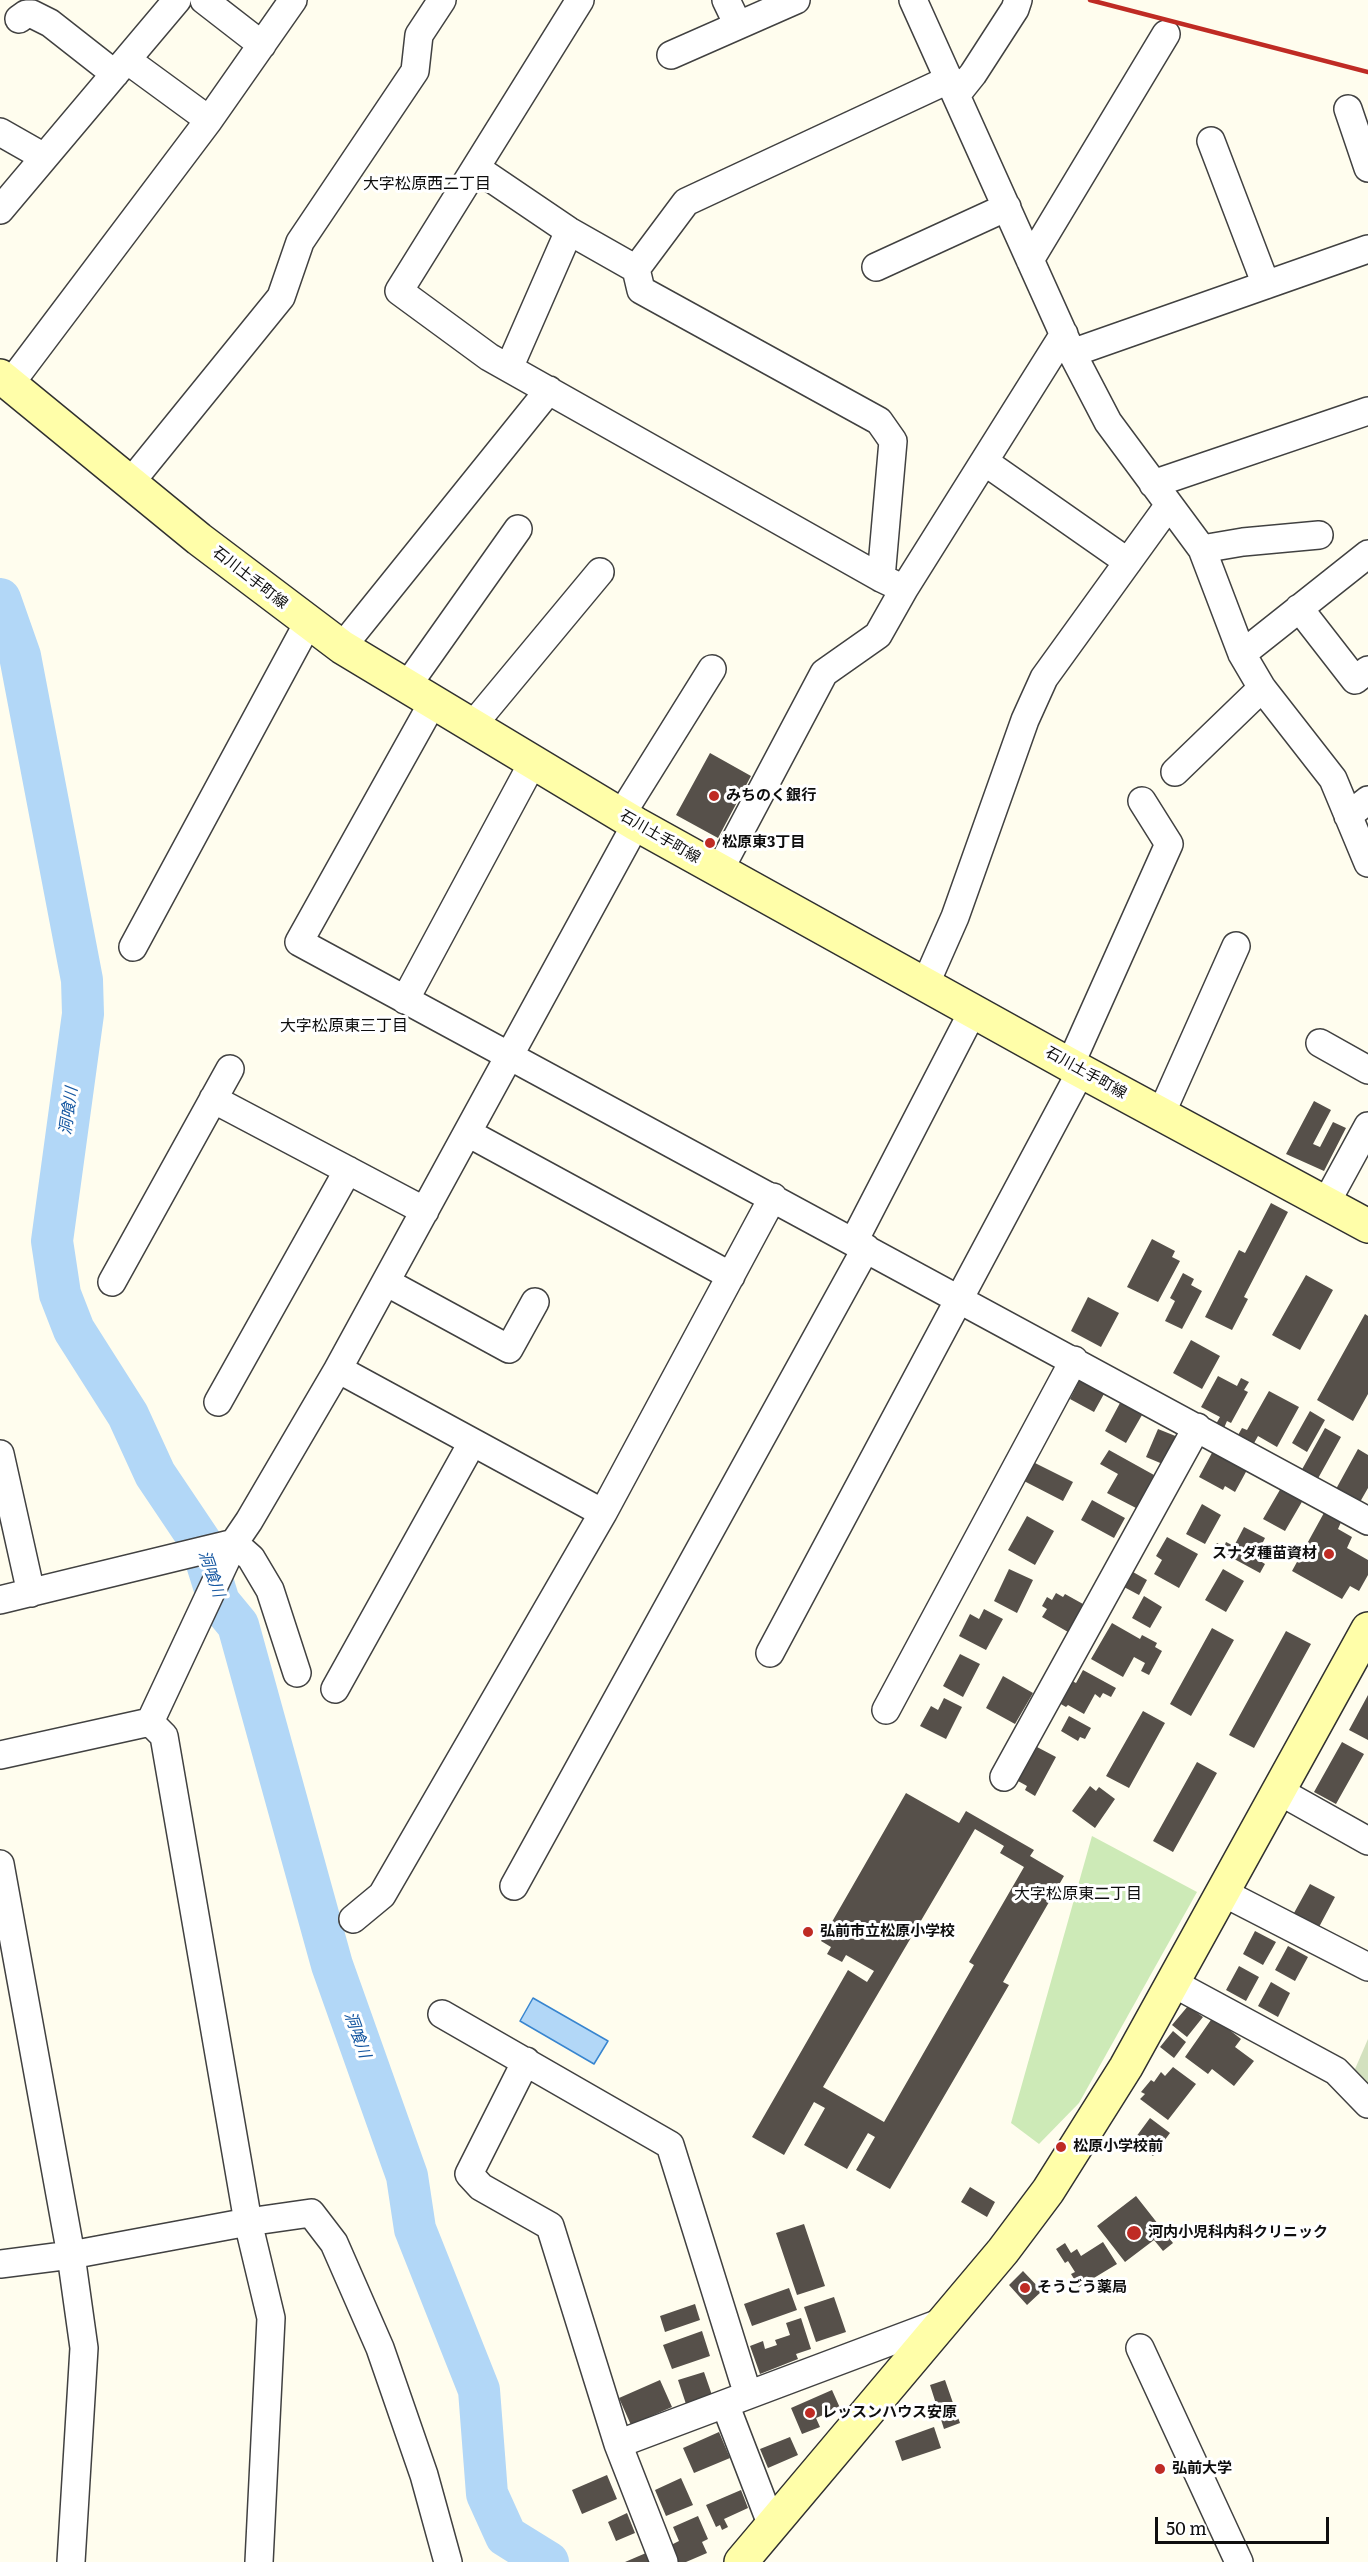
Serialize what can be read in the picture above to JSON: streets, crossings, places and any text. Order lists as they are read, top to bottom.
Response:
{
  "streets": {
    "main road": ["石川土手町線"]
  },
  "districts": ["大字松原西二丁目", "大字松原東三丁目", "大字松原東二丁目"],
  "water": ["洞喰川"],
  "places": [
    "みちのく銀行",
    "松原東3丁目",
    "スナダ種苗資材",
    "弘前市立松原小学校",
    "松原小学校前",
    "河内小児科内科クリニック",
    "そうごう薬局",
    "レッスンハウス安原",
    "弘前大学"
  ],
  "scale_bar": "50 m"
}
